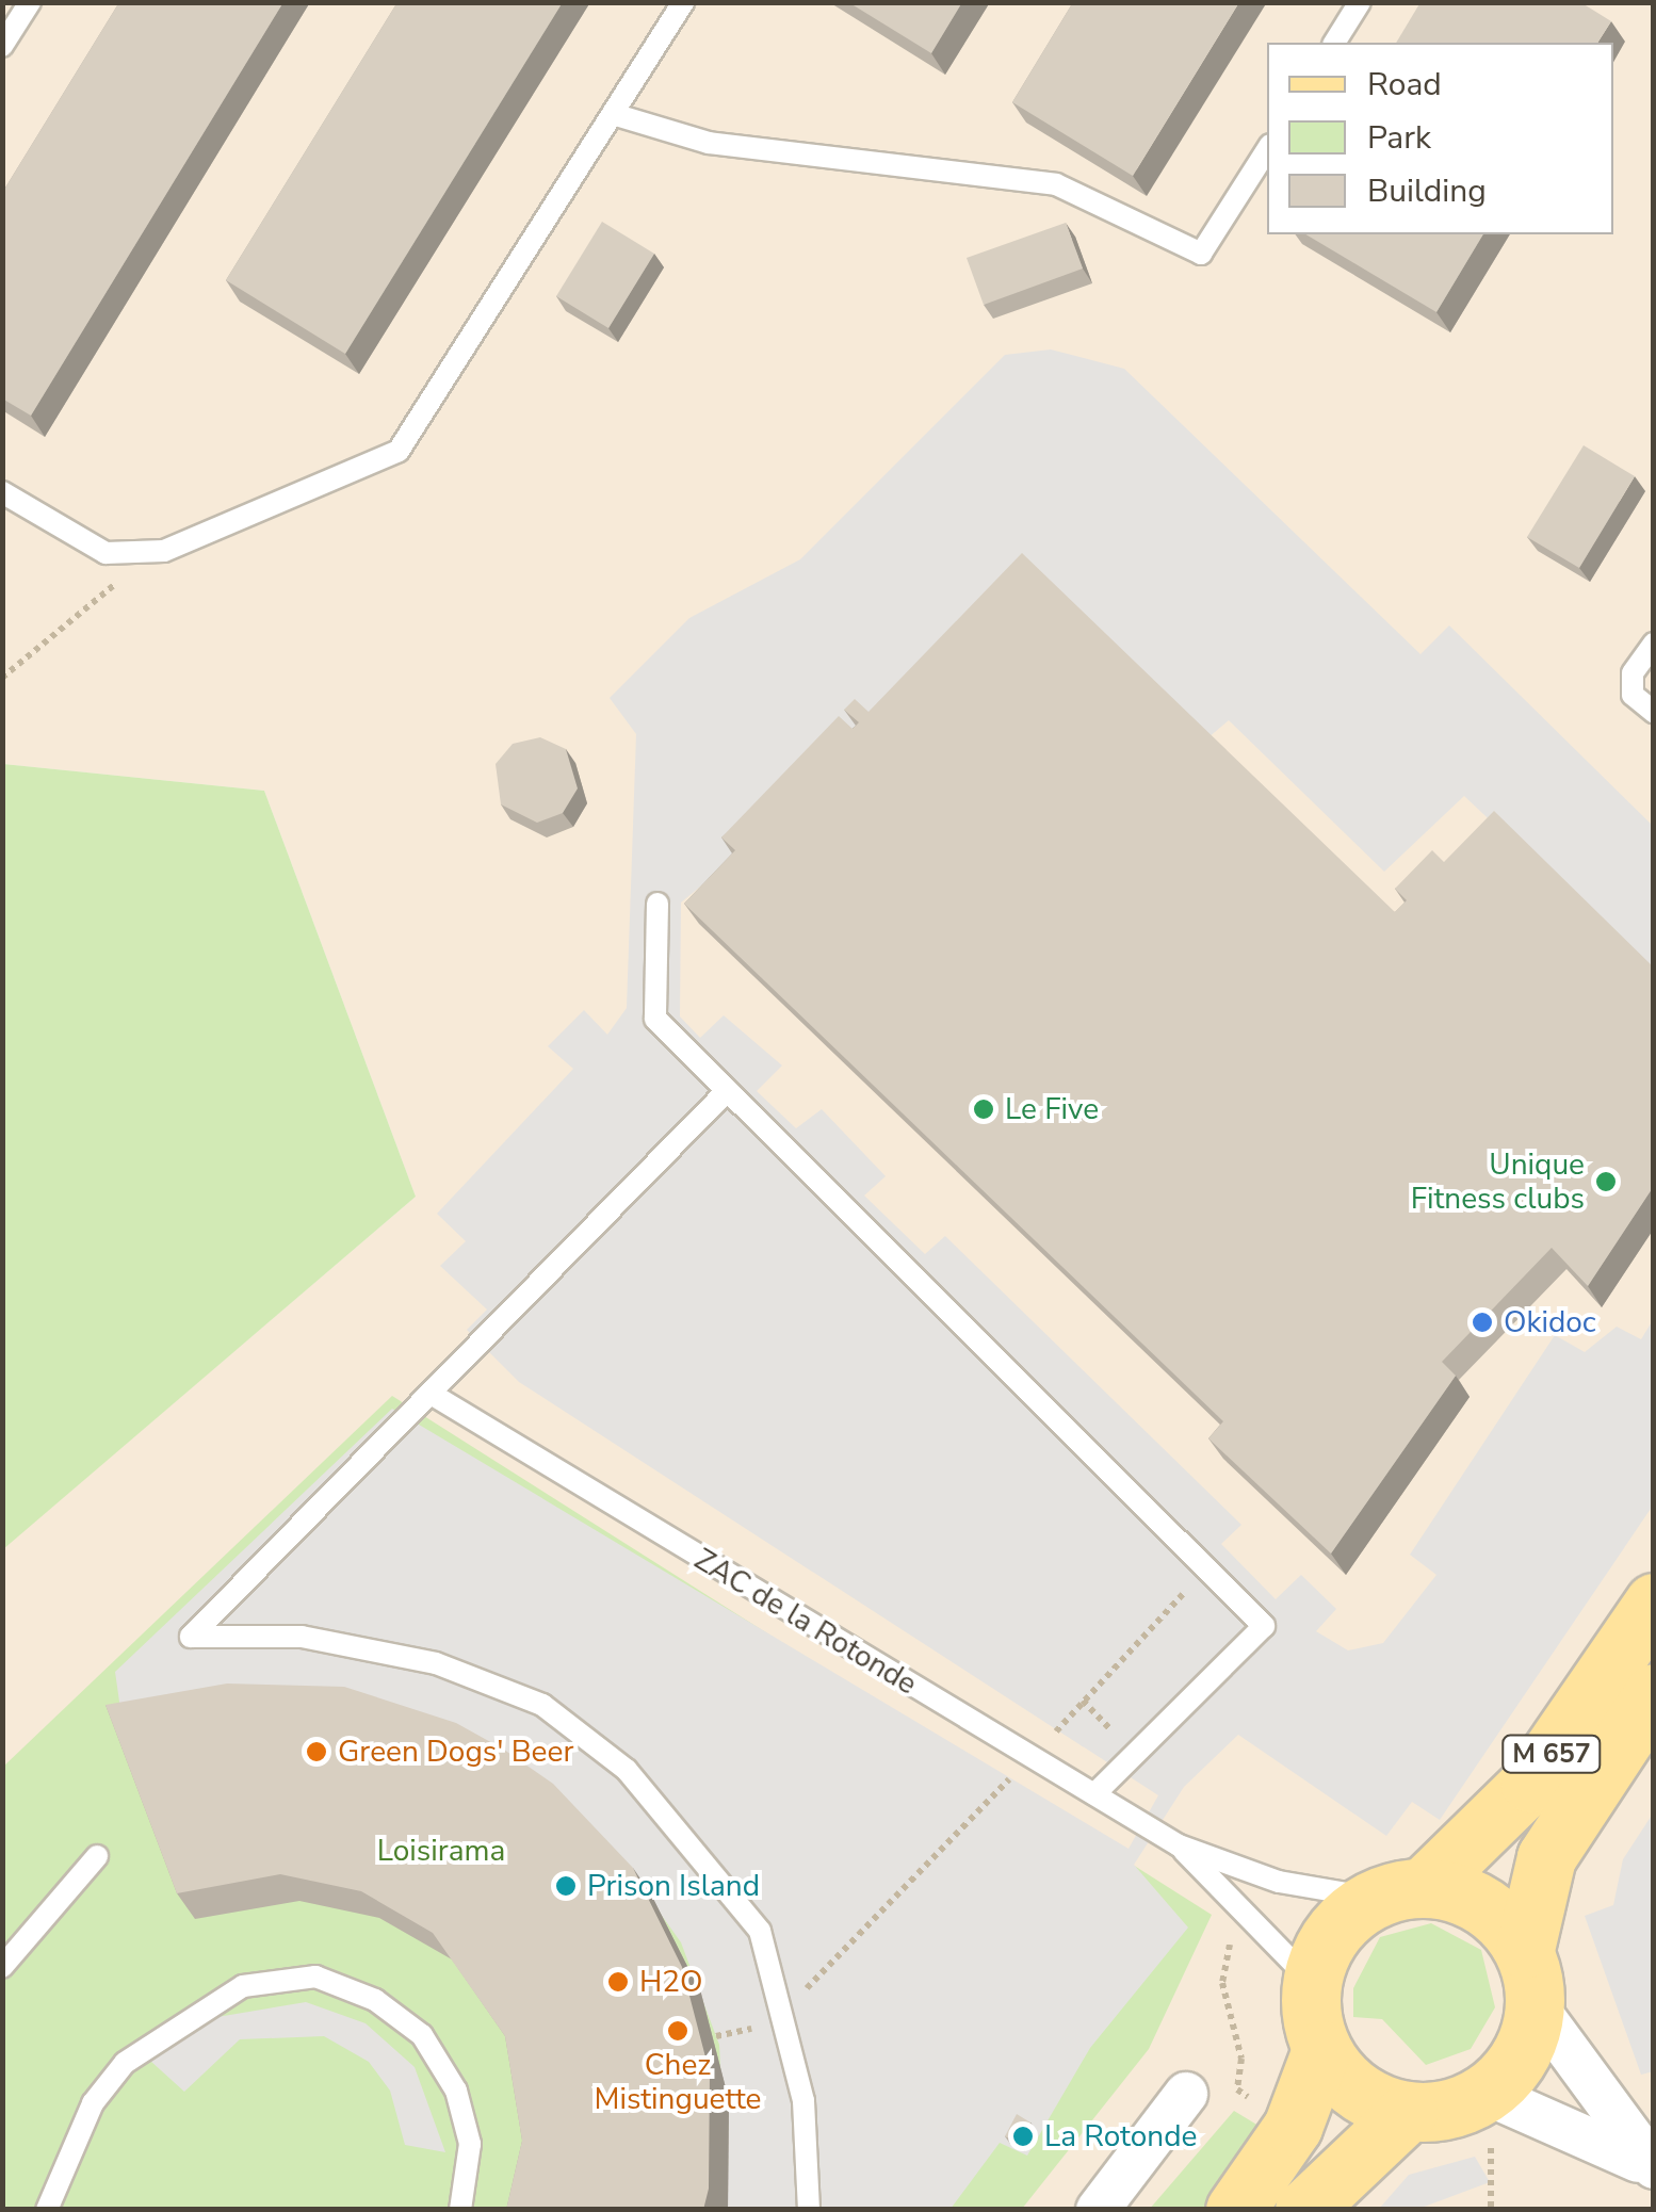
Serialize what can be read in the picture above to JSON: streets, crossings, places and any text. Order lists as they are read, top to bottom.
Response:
{
  "streets": {
    "main road": ["M 657"],
    "lane": ["ZAC de la Rotonde"]
  },
  "crossings": [
    ["ZAC de la Rotonde", "M 657"]
  ],
  "parks": ["Loisirama"],
  "places": [
    "Le Five",
    "Unique Fitness clubs",
    "Okidoc",
    "Green Dogs' Beer",
    "Prison Island",
    "H2O",
    "Chez Mistinguette",
    "La Rotonde"
  ],
  "legend": ["Road", "Park", "Building"]
}
